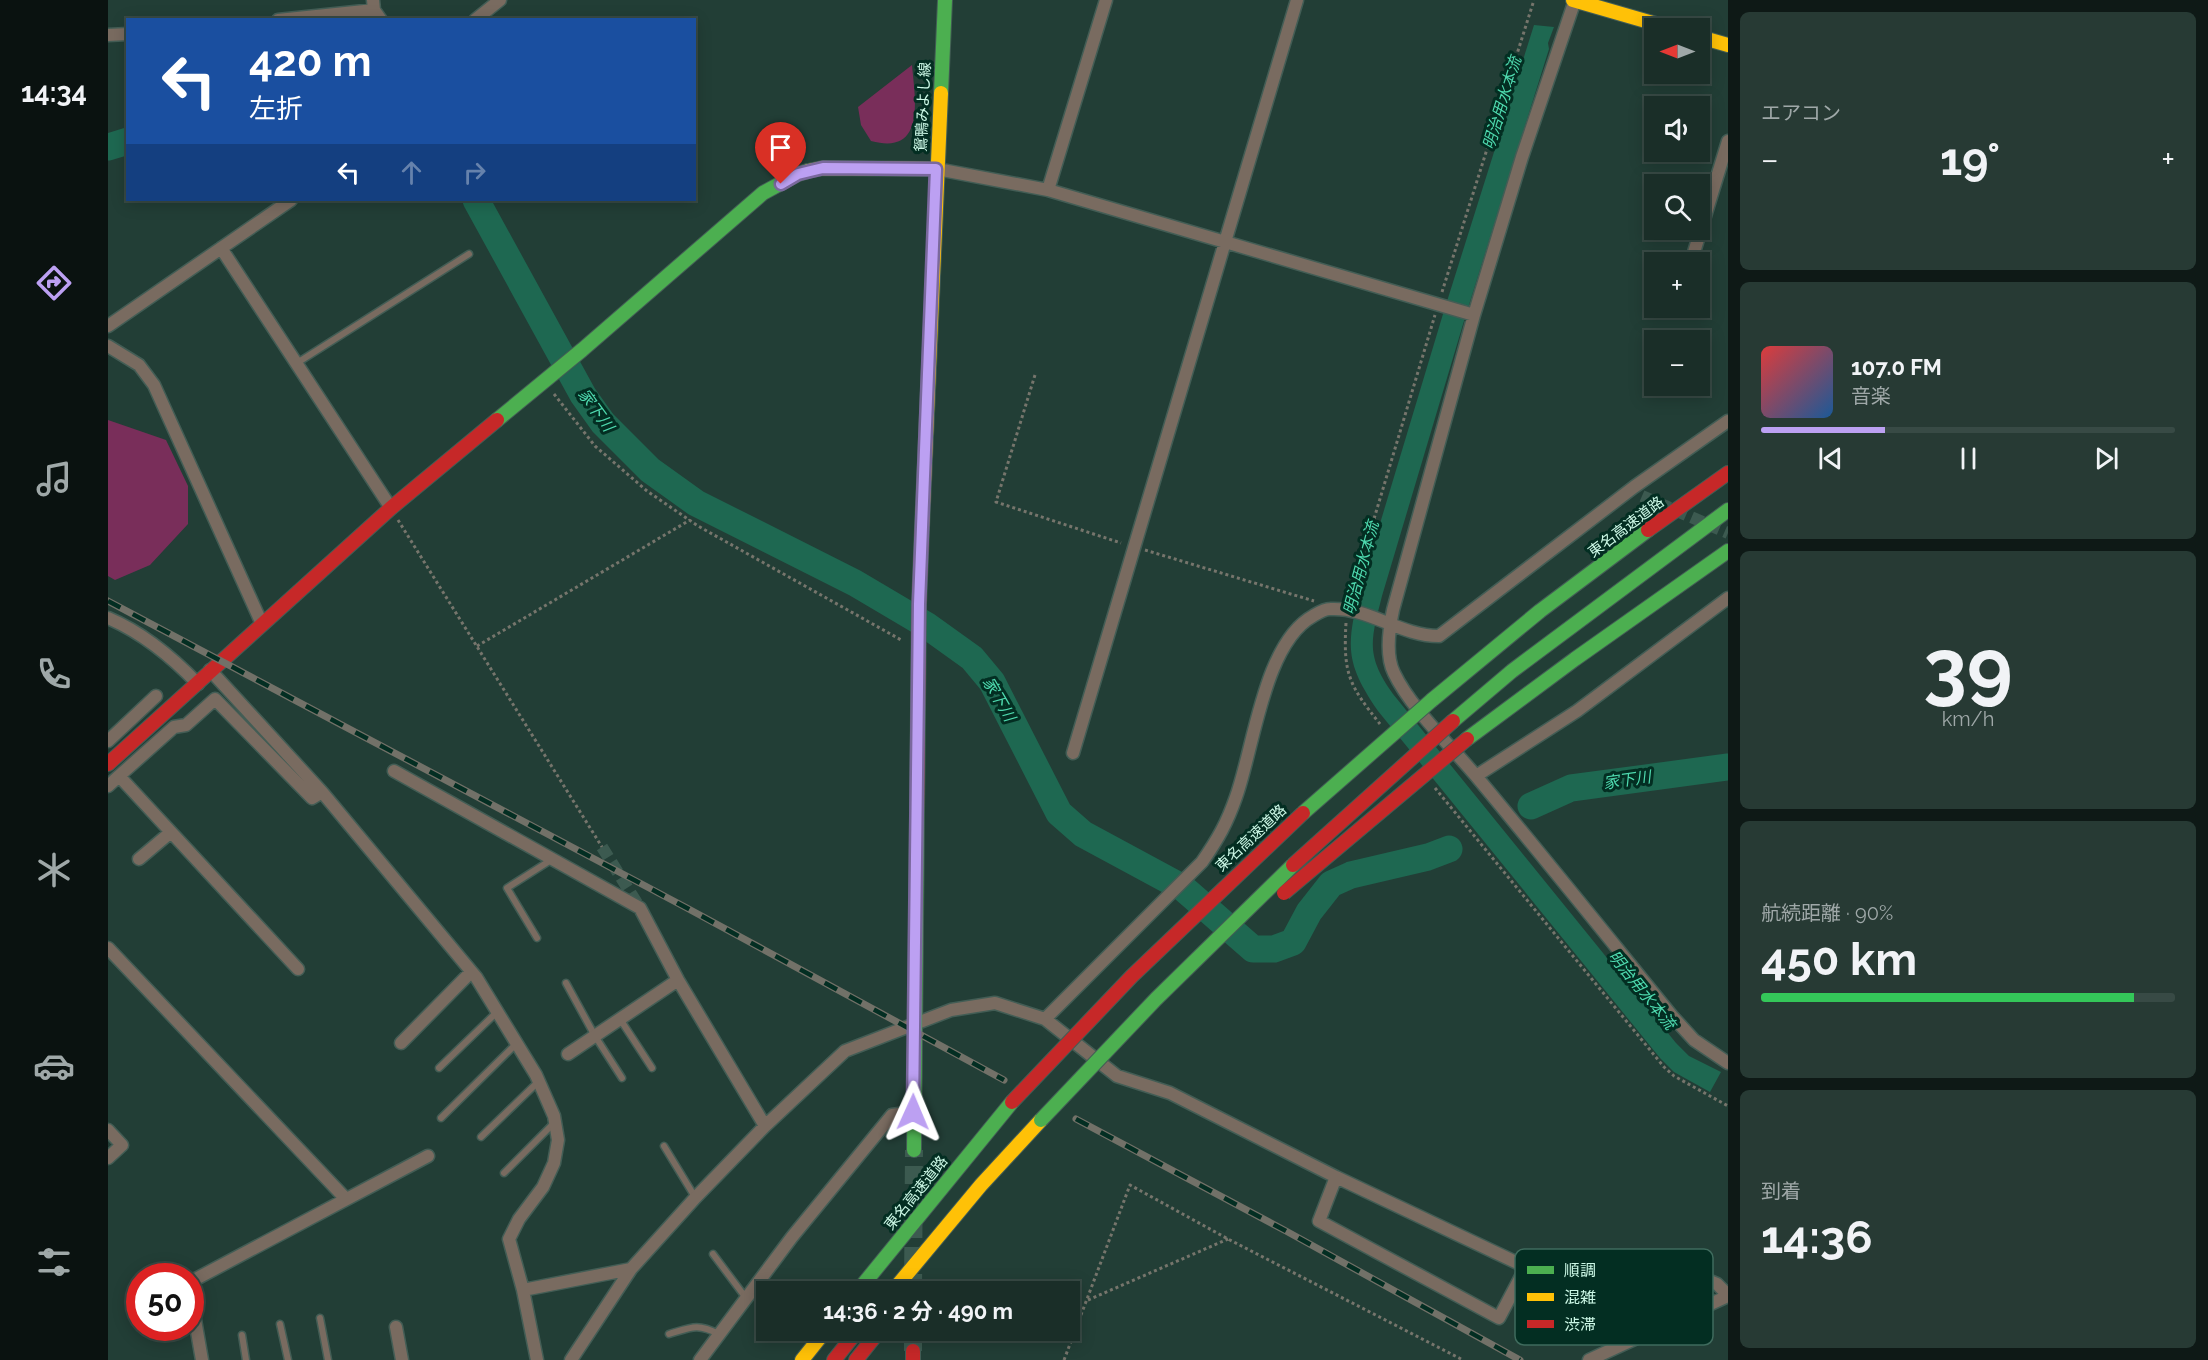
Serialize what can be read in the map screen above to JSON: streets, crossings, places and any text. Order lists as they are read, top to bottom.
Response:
{
  "streets": {
    "main road": ["鴛鴨みよし線", "東名高速道路"]
  },
  "water": ["明治用水本流", "家下川"],
  "legend": ["順調", "混雑", "渋滞"],
  "north": "left",
  "page": {
    "tabs": "14:34",
    "tile": [
      "エアコン",
      ["39", "km/h"],
      ["航続距離 · 90%", "450 km"],
      ["到着", "14:36"]
    ],
    "map_buttons": ["+", "−"],
    "turn": ["420 m", "左折"],
    "heat": ["−", "19°", "+"],
    "song": ["107.0 FM", "音楽"],
    "limit": "50",
    "trip": "14:36 · 2 分 · 490 m"
  }
}
